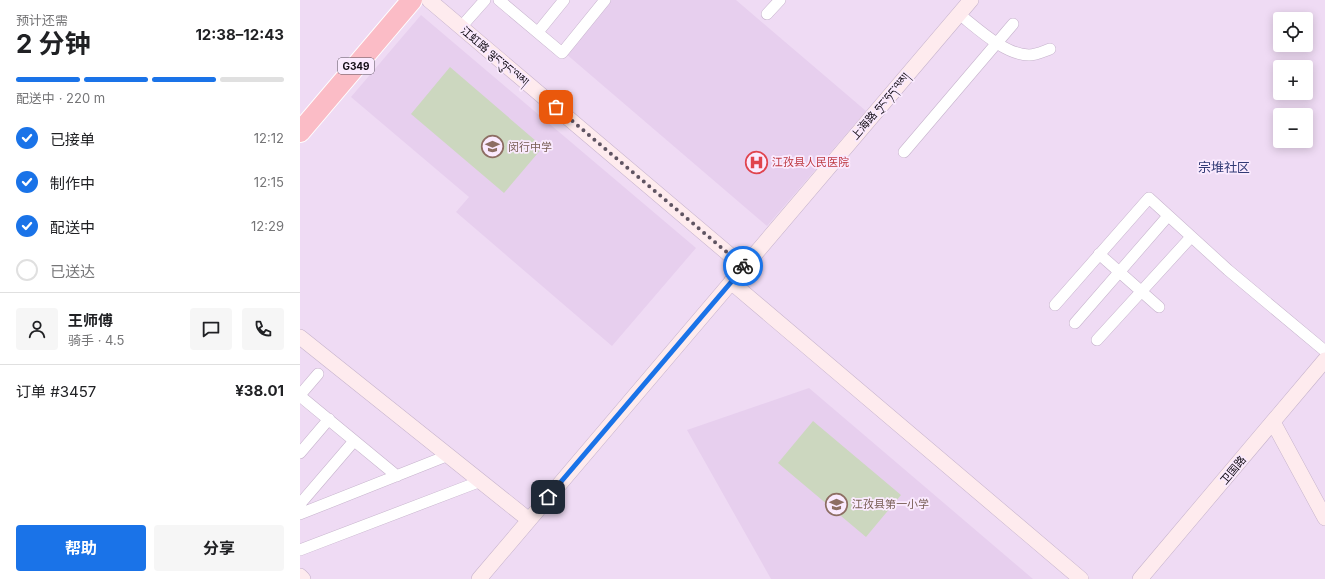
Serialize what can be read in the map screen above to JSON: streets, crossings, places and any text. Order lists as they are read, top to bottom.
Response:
{
  "streets": {
    "highway": ["G349"],
    "main road": ["江虹路 ལྕང་ཧུང་ལམ།", "上海路 ཧྲང་ཧད་ལམ།", "卫国路"]
  },
  "crossings": [
    ["江虹路 ལྕང་ཧུང་ལམ།", "上海路 ཧྲང་ཧད་ལམ།"]
  ],
  "districts": ["宗堆社区"],
  "places": {
    "school or university": ["闵行中学", "江孜县第一小学"],
    "hospital": ["江孜县人民医院"]
  },
  "page": {
    "heading": ["2 分钟", "预计还需", "12:38–12:43"],
    "panel": [
      "王师傅",
      "骑手 · 4.5",
      "订单 #3457",
      "¥38.01"
    ],
    "map_buttons": ["+", "−"],
    "bar": "配送中 · 220 m",
    "list": [
      ["已接单", "12:12"],
      ["制作中", "12:15"],
      ["配送中", "12:29"],
      "已送达"
    ],
    "buttons": ["帮助", "分享"]
  }
}
